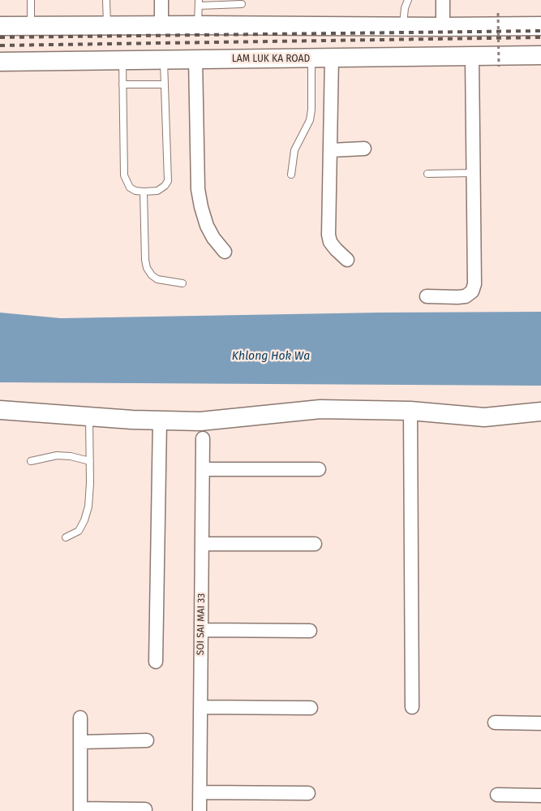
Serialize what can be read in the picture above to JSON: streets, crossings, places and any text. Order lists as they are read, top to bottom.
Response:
{
  "streets": {
    "main road": ["LAM LUK KA ROAD"],
    "street": ["SOI SAI MAI 33"]
  },
  "water": ["Khlong Hok Wa"]
}
